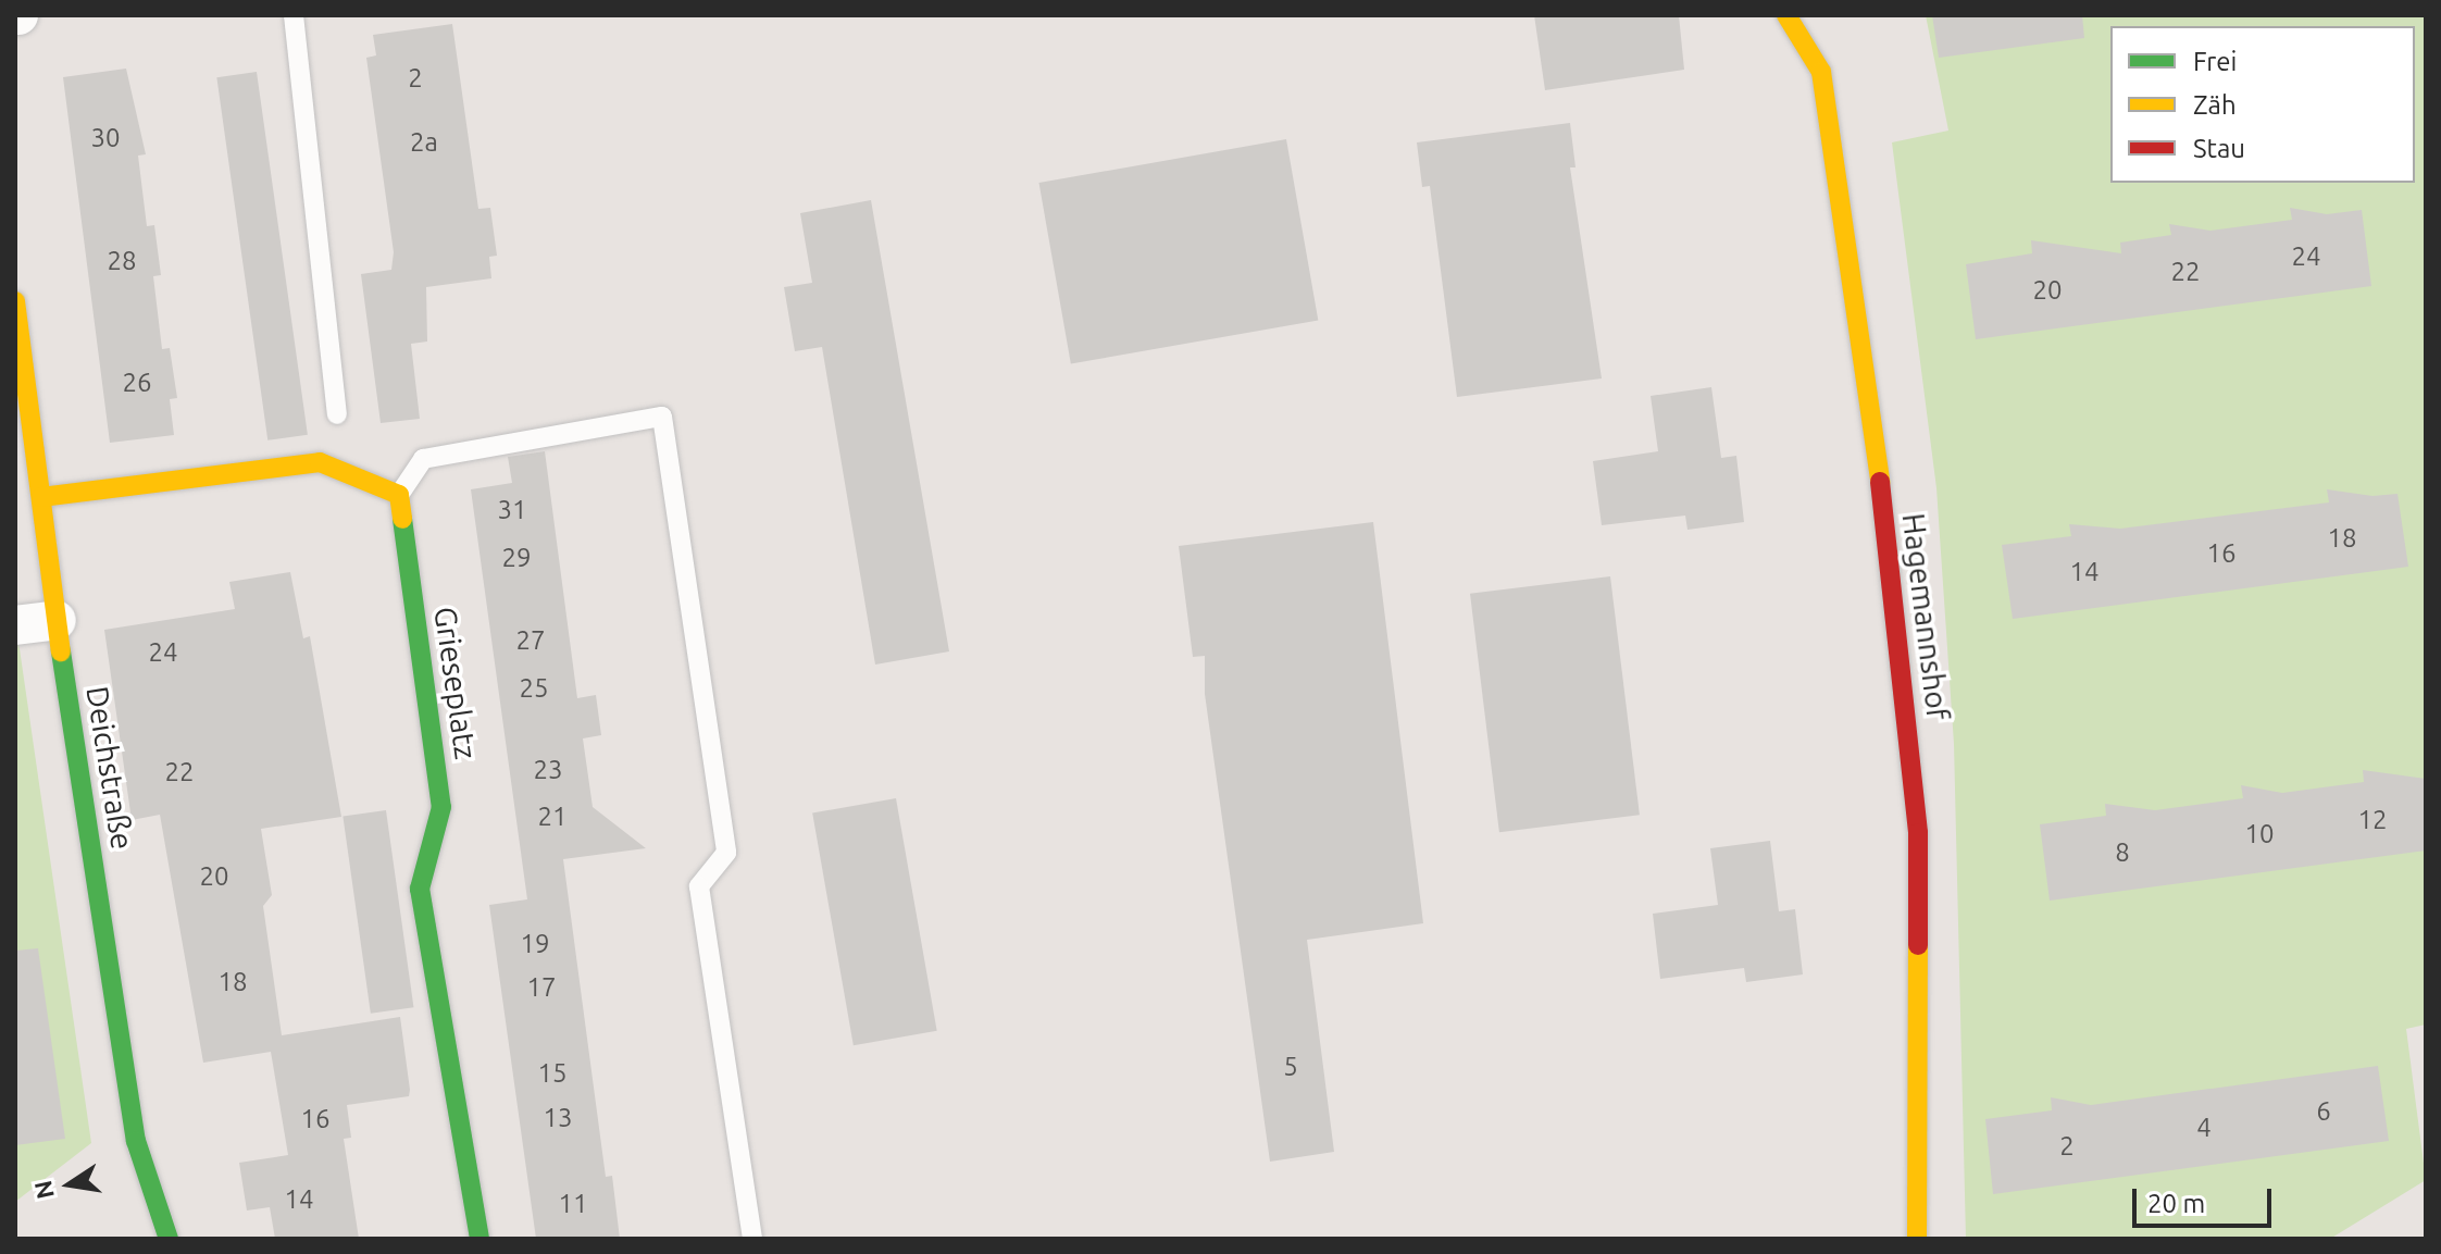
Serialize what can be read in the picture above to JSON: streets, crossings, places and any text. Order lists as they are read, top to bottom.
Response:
{
  "streets": {
    "street": ["Hagemannshof", "Grieseplatz", "Deichstraße"]
  },
  "house_numbers": [
    "2",
    "30",
    "2a",
    "24",
    "28",
    "22",
    "20",
    "26",
    "31",
    "18",
    "16",
    "29",
    "14",
    "27",
    "24",
    "25",
    "23",
    "22",
    "21",
    "12",
    "10",
    "8",
    "20",
    "19",
    "18",
    "17",
    "5",
    "15",
    "6",
    "13",
    "16",
    "4",
    "2",
    "14",
    "11"
  ],
  "legend": ["Frei", "Zäh", "Stau"],
  "scale_bar": "20 m",
  "north": "left"
}
